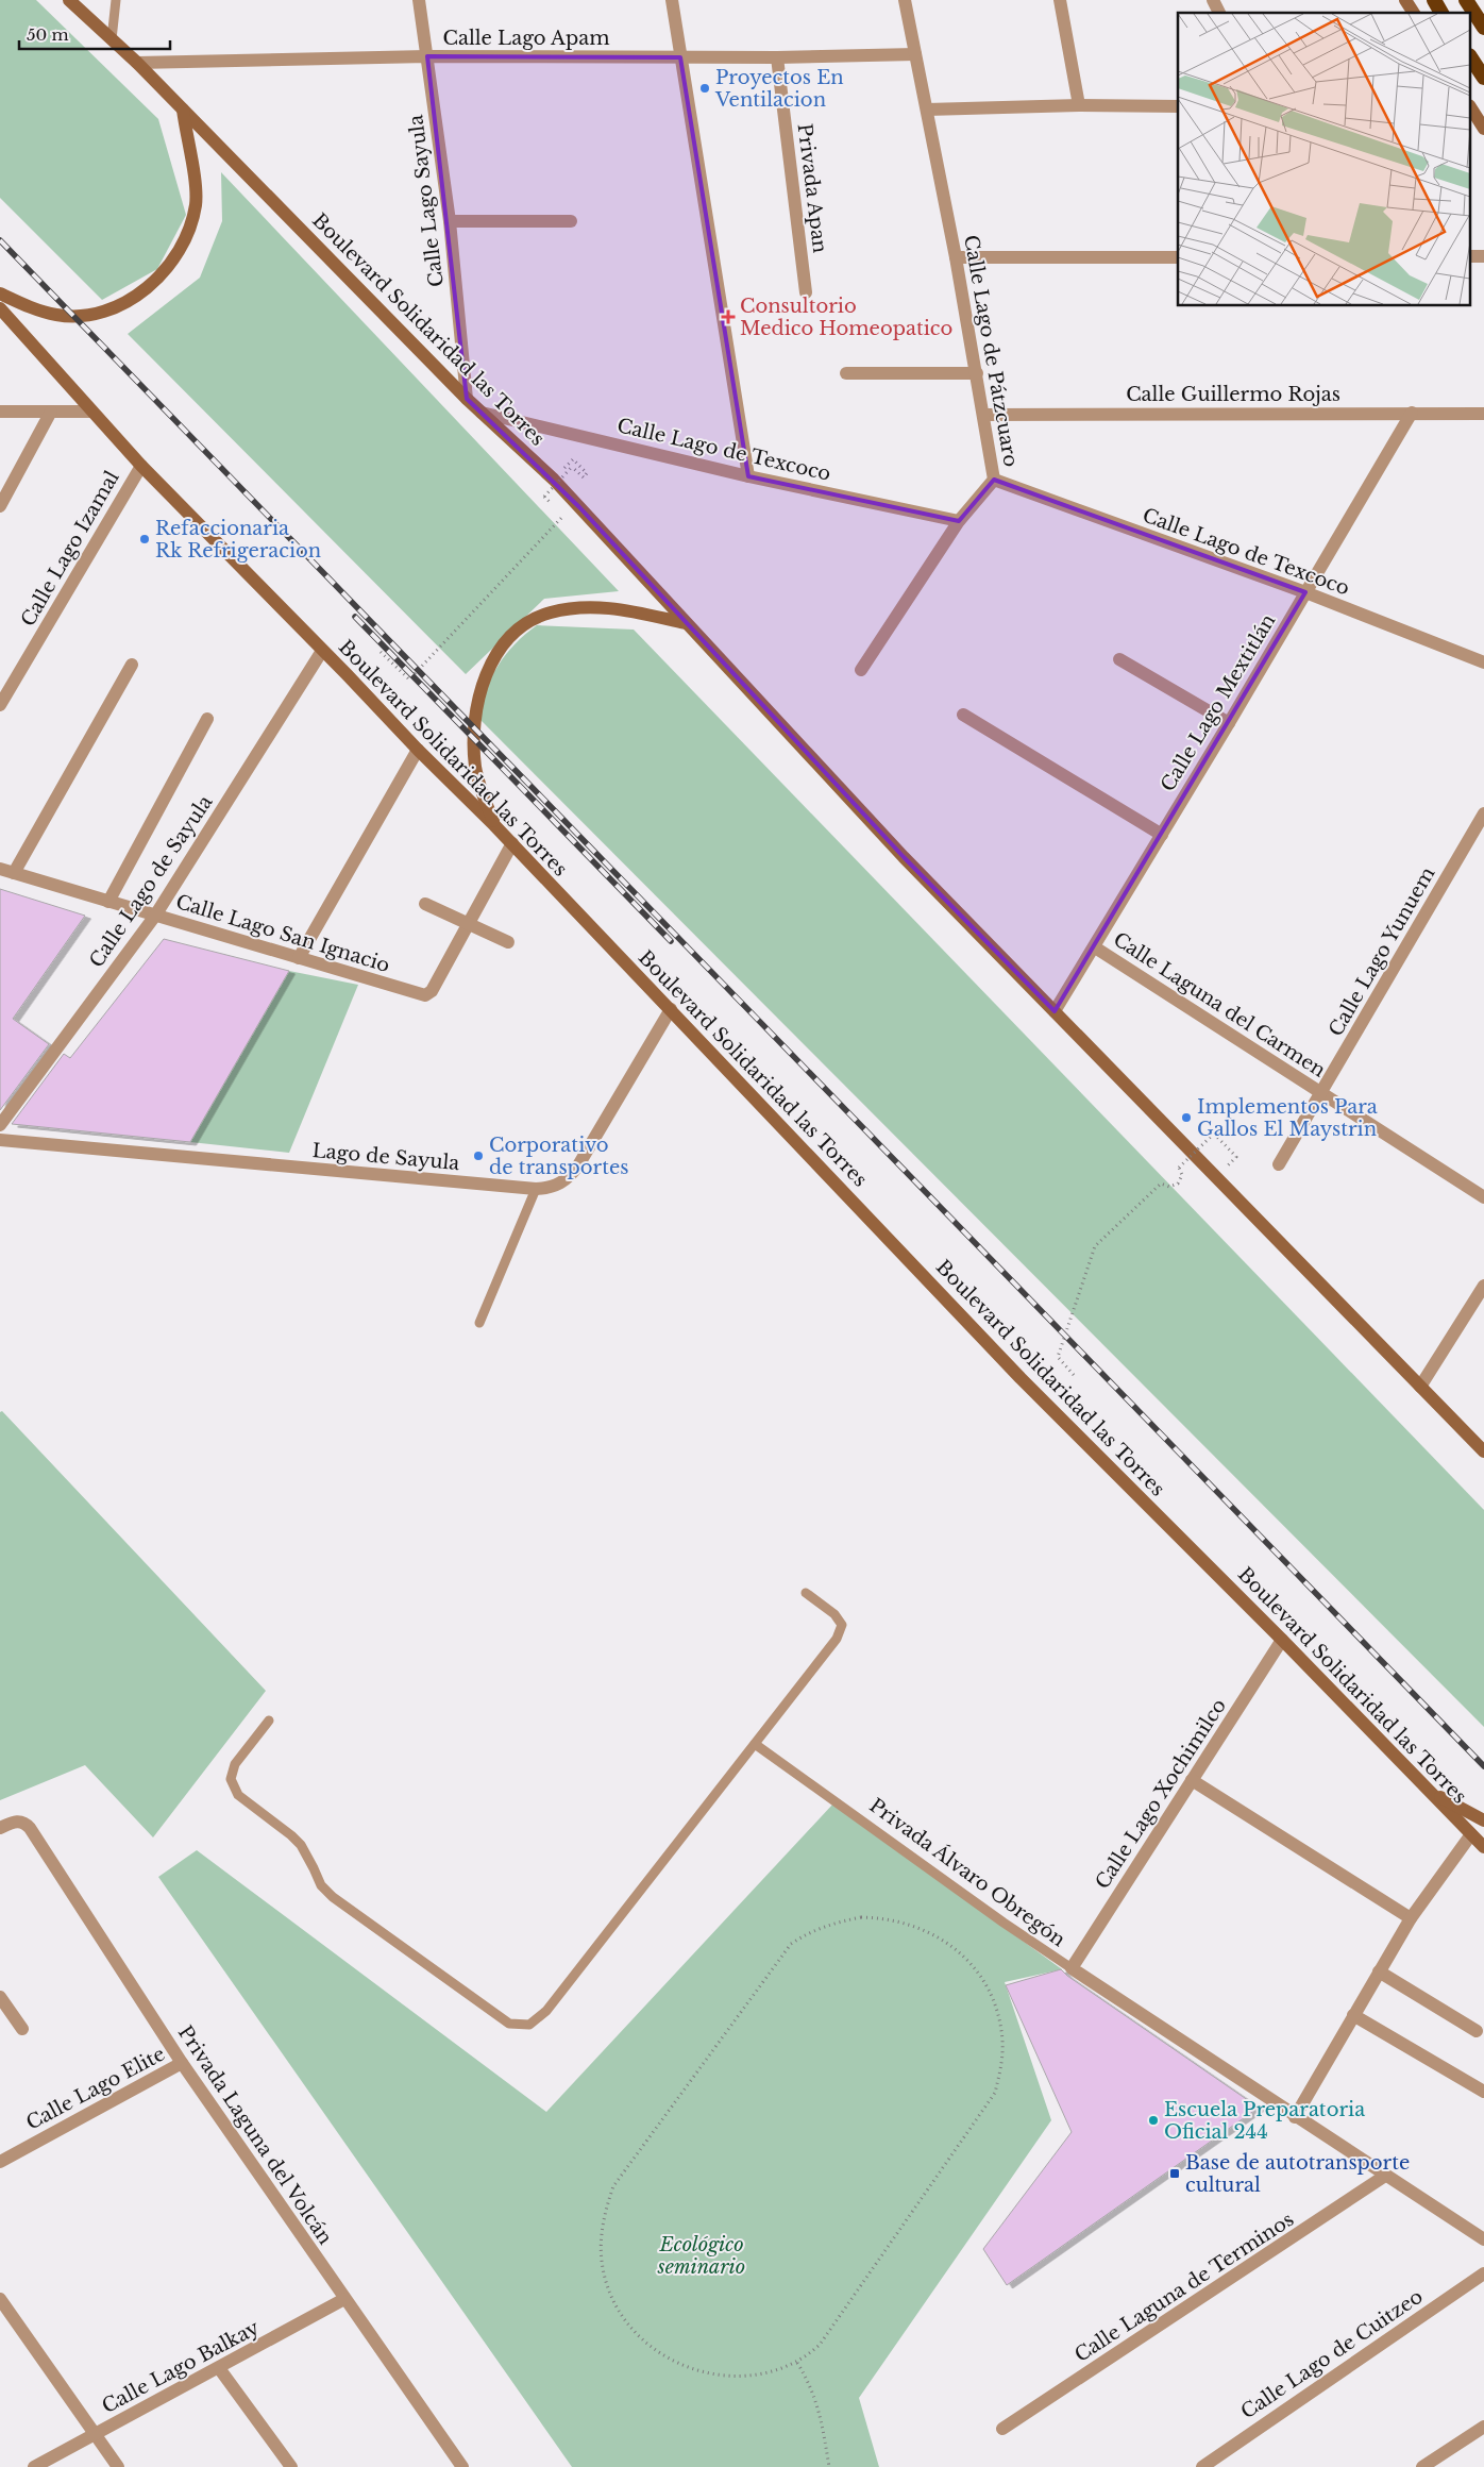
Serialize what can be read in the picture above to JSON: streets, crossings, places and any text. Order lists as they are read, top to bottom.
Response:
{
  "streets": {
    "main road": ["Boulevard Solidaridad las Torres"],
    "street": [
      "Calle Lago Apam",
      "Privada Apan",
      "Calle Lago Sayula",
      "Calle Lago de Pátzcuaro",
      "Calle Guillermo Rojas",
      "Calle Lago de Texcoco",
      "Calle Lago Izamal",
      "Calle Lago Mextitlán",
      "Calle Lago de Sayula",
      "Calle Lago San Ignacio",
      "Calle Lago Yunuem",
      "Calle Laguna del Carmen",
      "Lago de Sayula",
      "Calle Lago Xochimilco",
      "Calle Lago Elite",
      "Privada Laguna del Volcán",
      "Calle Laguna de Terminos",
      "Calle Lago de Cuitzeo",
      "Calle Lago Balkay"
    ],
    "lane": ["Privada Álvaro Obregón"]
  },
  "crossings": [
    ["Calle Lago Apam", "Privada Apan"],
    ["Calle Lago Apam", "Calle Lago Sayula"],
    ["Calle Lago Apam", "Boulevard Solidaridad las Torres"],
    ["Calle Lago Apam", "Calle Lago de Pátzcuaro"],
    ["Calle Lago Sayula", "Boulevard Solidaridad las Torres"],
    ["Boulevard Solidaridad las Torres", "Calle Lago de Texcoco"],
    ["Boulevard Solidaridad las Torres", "Calle Lago Izamal"],
    ["Boulevard Solidaridad las Torres", "Calle Lago Mextitlán"],
    ["Boulevard Solidaridad las Torres", "Calle Lago de Sayula"],
    ["Boulevard Solidaridad las Torres", "Lago de Sayula"],
    ["Boulevard Solidaridad las Torres", "Calle Lago Xochimilco"],
    ["Calle Lago de Pátzcuaro", "Calle Guillermo Rojas"],
    ["Calle Lago de Pátzcuaro", "Calle Lago de Texcoco"],
    ["Calle Guillermo Rojas", "Calle Lago Mextitlán"],
    ["Calle Lago de Texcoco", "Calle Lago Mextitlán"],
    ["Calle Lago Mextitlán", "Calle Laguna del Carmen"],
    ["Calle Lago de Sayula", "Calle Lago San Ignacio"],
    ["Calle Lago Yunuem", "Calle Laguna del Carmen"],
    ["Calle Lago Xochimilco", "Privada Álvaro Obregón"],
    ["Calle Lago Elite", "Privada Laguna del Volcán"],
    ["Privada Laguna del Volcán", "Calle Lago Balkay"]
  ],
  "parks": ["Ecológico seminario"],
  "places": {
    "other": [
      "Proyectos En Ventilacion",
      "Refaccionaria Rk Refrigeracion",
      "Implementos Para Gallos El Maystrin",
      "Corporativo de transportes",
      "Escuela Preparatoria Oficial 244"
    ],
    "health": ["Consultorio Medico Homeopatico"],
    "transit": ["Base de autotransporte cultural"]
  },
  "scale_bar": "50 m"
}
